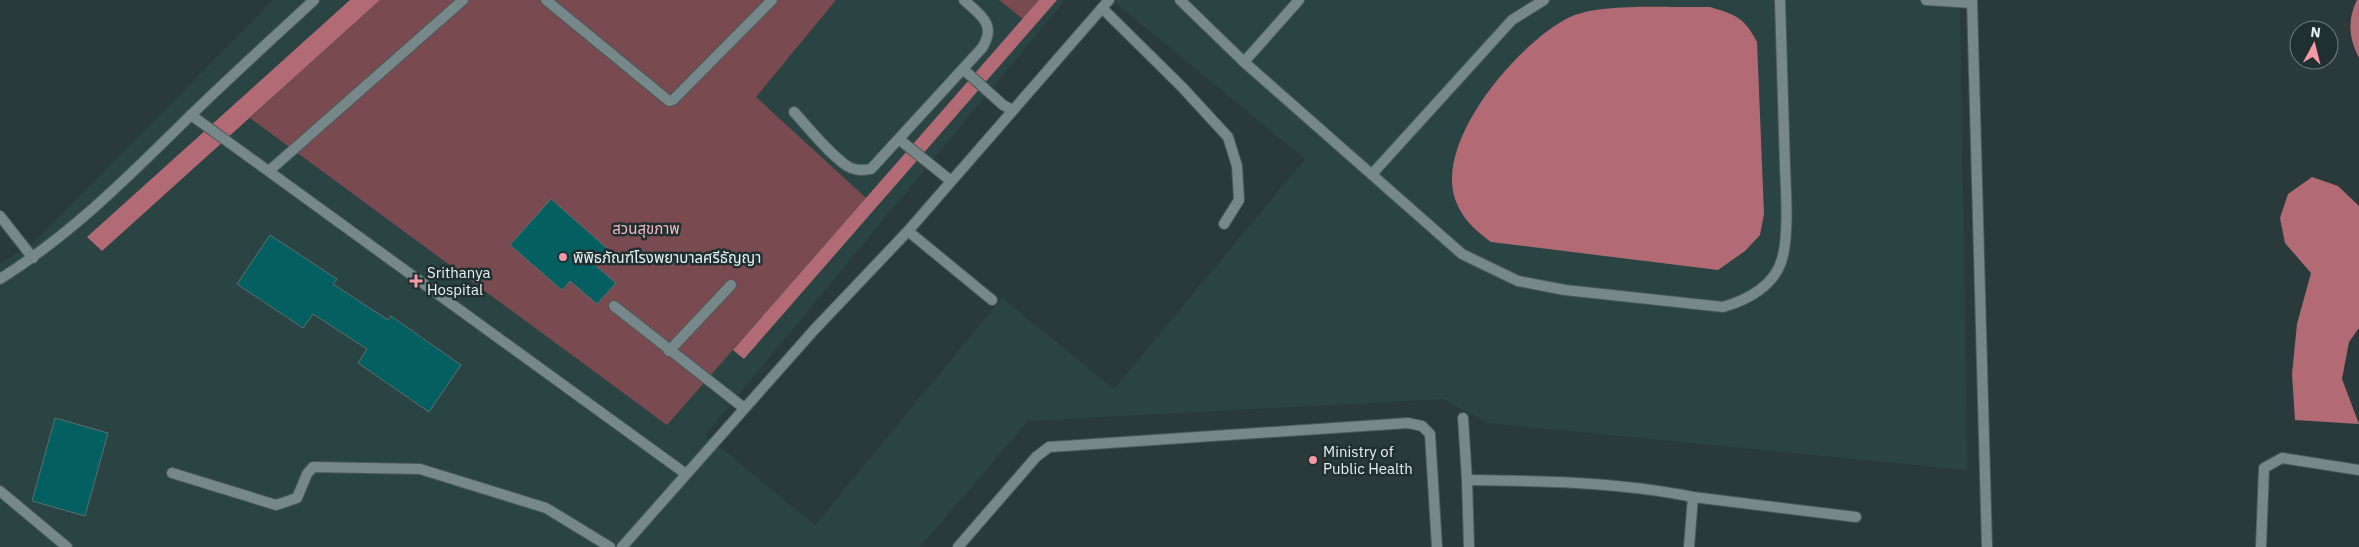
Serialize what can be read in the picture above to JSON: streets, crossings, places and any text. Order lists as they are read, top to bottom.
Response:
{
  "parks": ["สวนสุขภาพ"],
  "places": {
    "other": ["พิพิธภัณฑ์โรงพยาบาลศรีธัญญา", "Ministry of Public Health"],
    "health": ["Srithanya Hospital"]
  },
  "north": "top"
}
